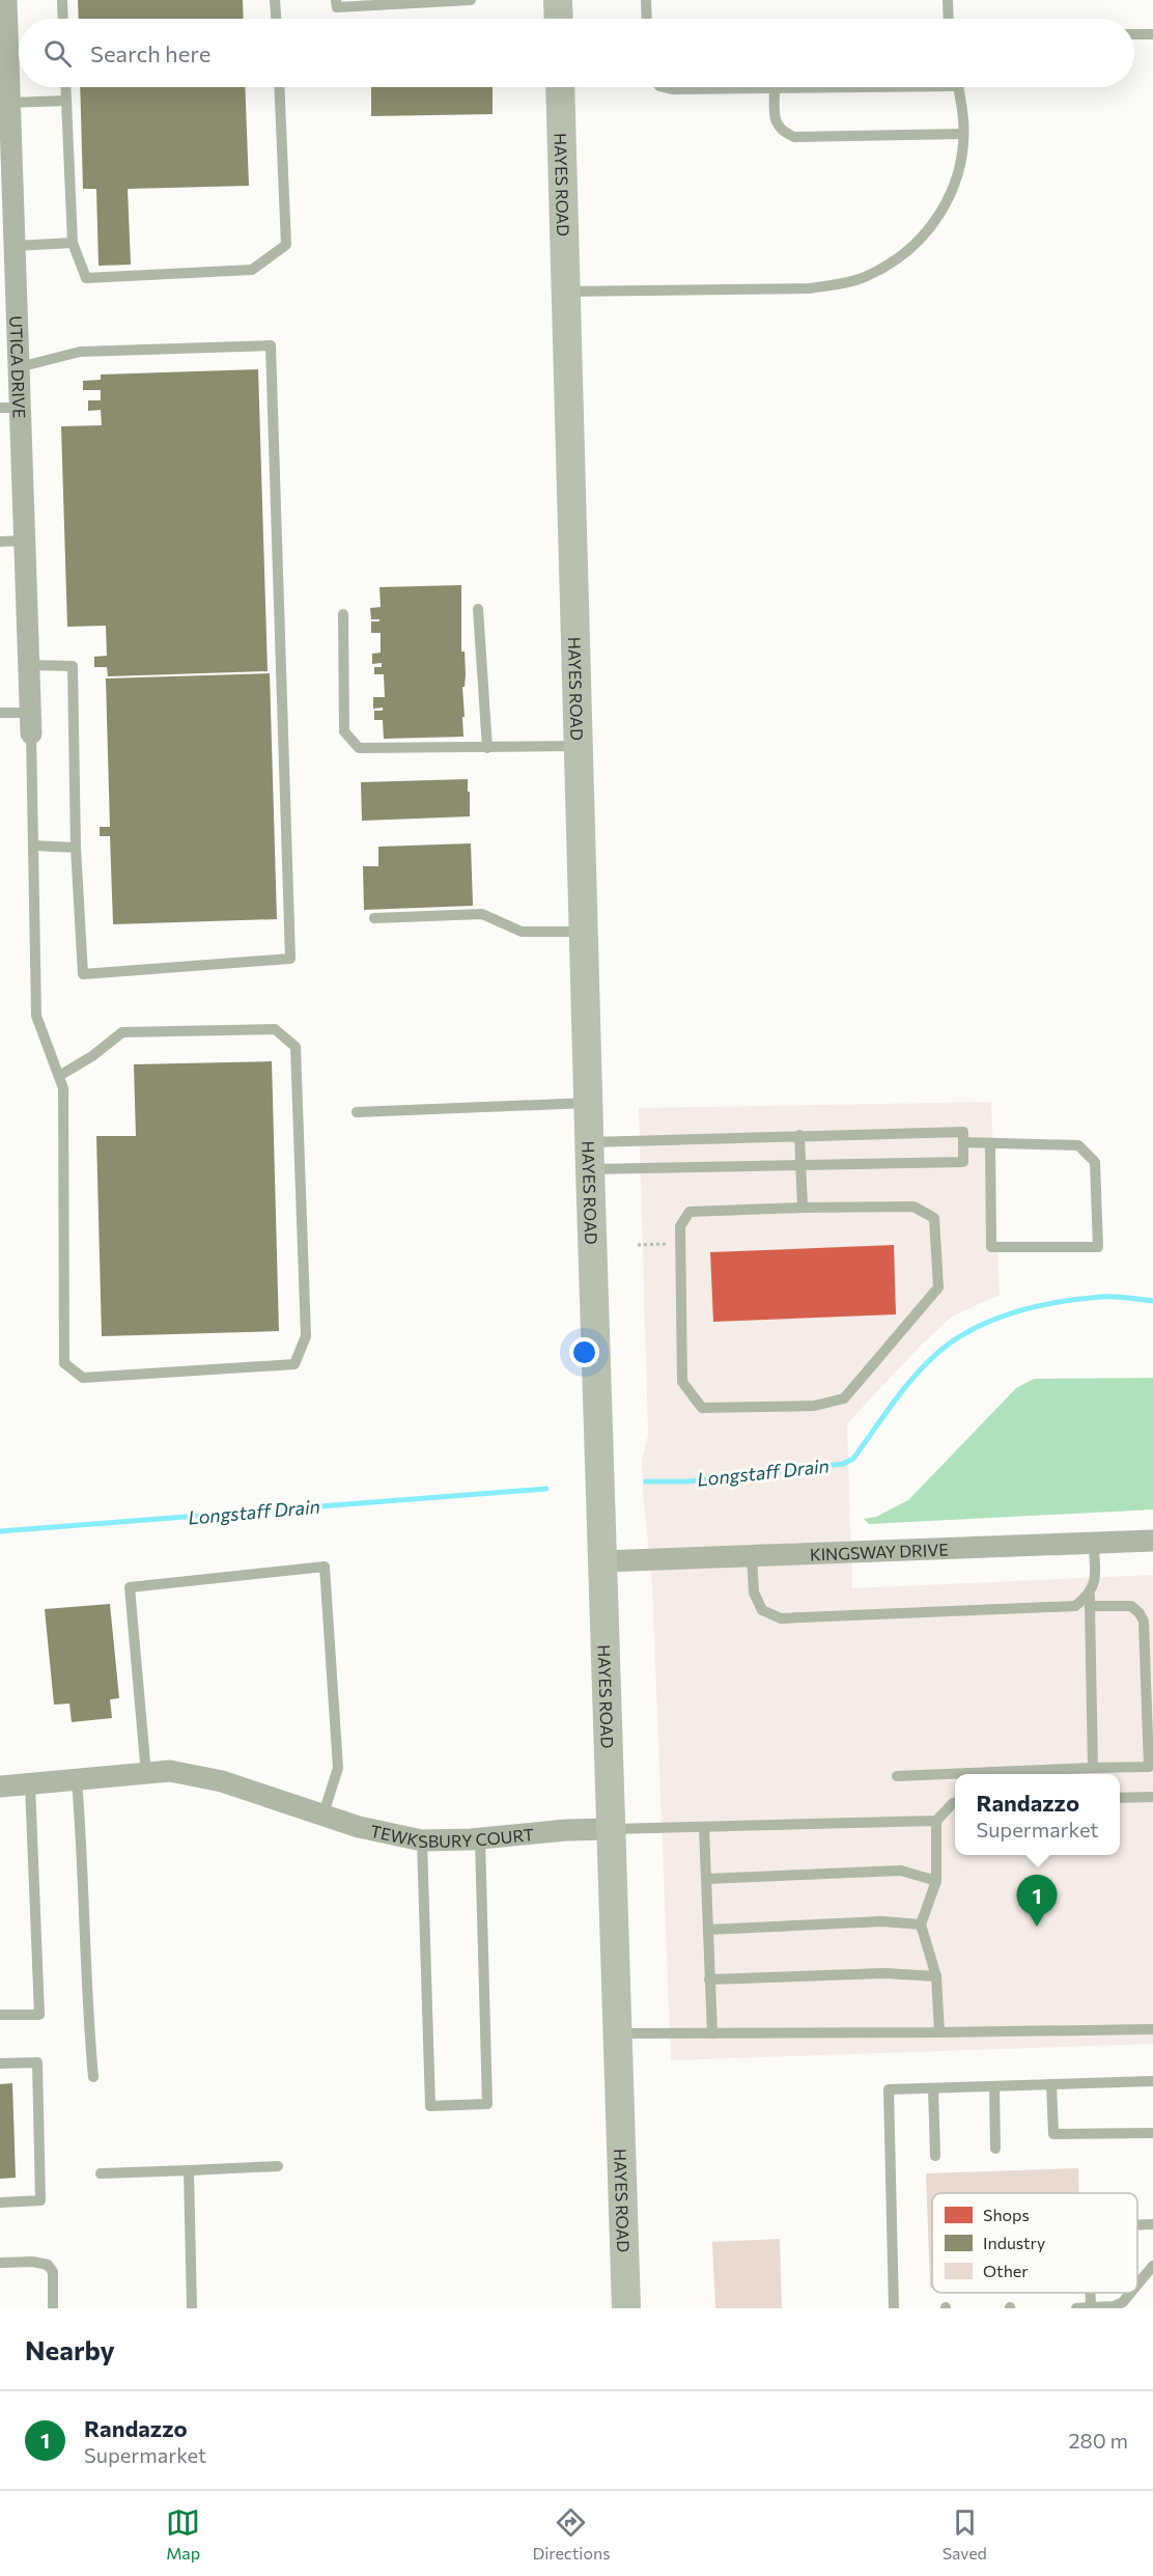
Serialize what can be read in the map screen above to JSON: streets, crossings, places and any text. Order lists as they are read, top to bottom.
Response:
{
  "streets": {
    "main road": ["HAYES ROAD"],
    "street": ["UTICA DRIVE", "KINGSWAY DRIVE", "TEWKSBURY COURT"]
  },
  "crossings": [
    ["HAYES ROAD", "KINGSWAY DRIVE"],
    ["HAYES ROAD", "TEWKSBURY COURT"]
  ],
  "water": ["Longstaff Drain"],
  "legend": ["Shops", "Industry", "Other"],
  "page": {
    "search": "Search here",
    "popup": ["Randazzo", "Supermarket"],
    "pins": "1",
    "heading": "Nearby",
    "list": [
      {
        "mark": "1",
        "name": "Randazzo",
        "note": "Supermarket",
        "value": "280 m"
      }
    ],
    "nav": ["Map", "Directions", "Saved"]
  }
}
